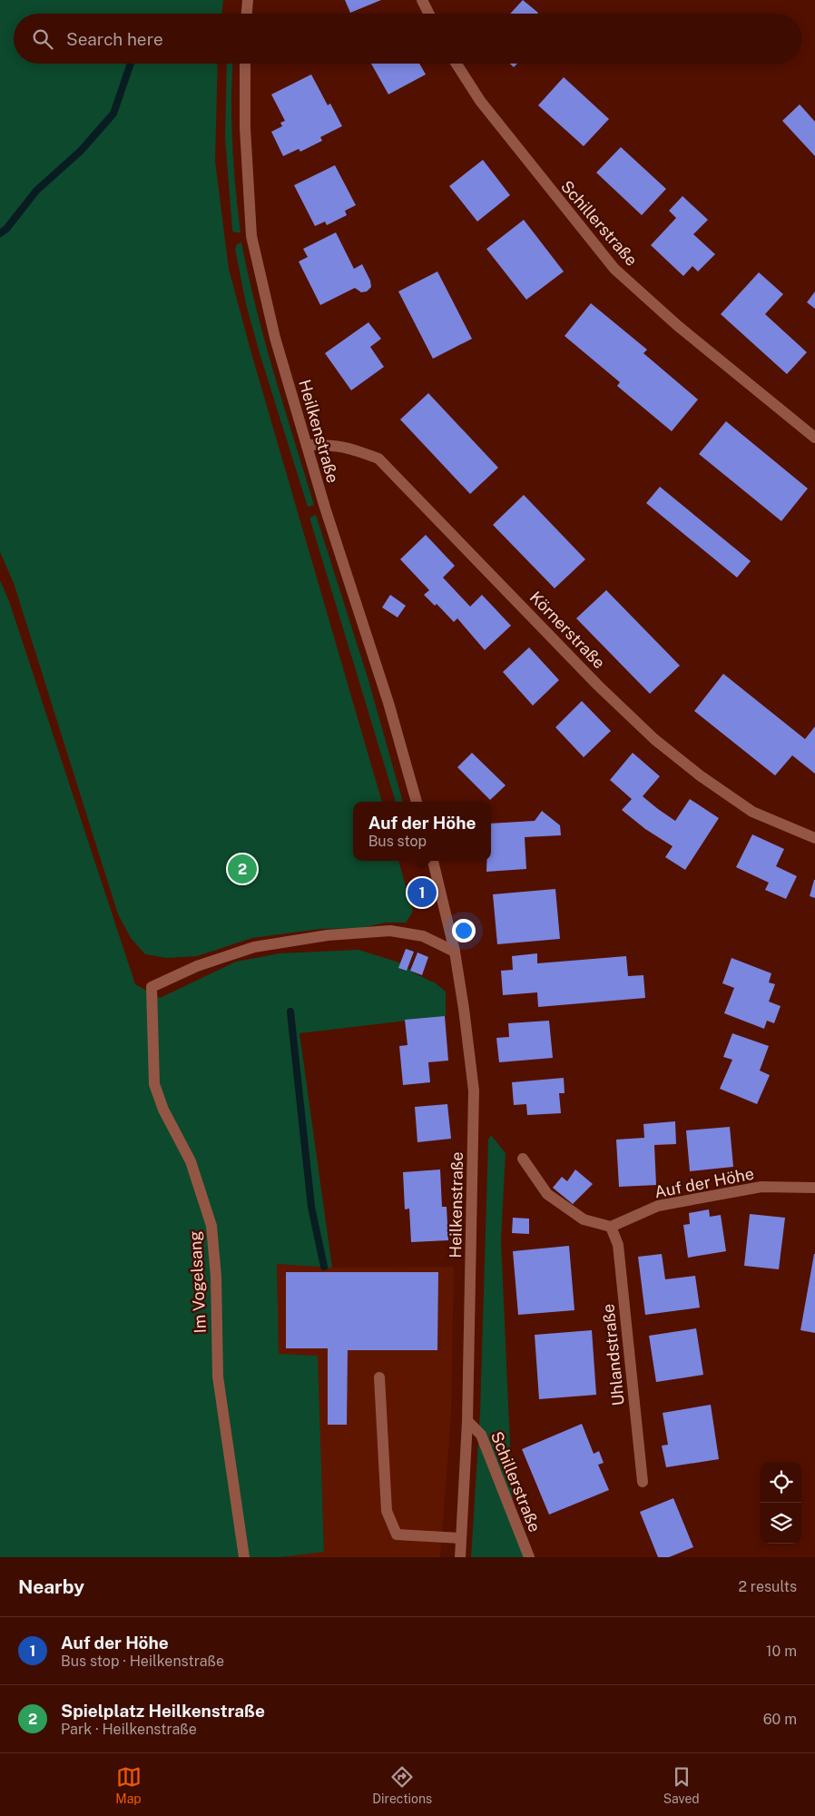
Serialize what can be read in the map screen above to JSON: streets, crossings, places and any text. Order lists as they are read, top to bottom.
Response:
{
  "streets": {
    "street": [
      "Schillerstraße",
      "Heilkenstraße",
      "Körnerstraße",
      "Auf der Höhe",
      "Im Vogelsang",
      "Uhlandstraße"
    ]
  },
  "crossings": [
    ["Schillerstraße", "Heilkenstraße"],
    ["Heilkenstraße", "Körnerstraße"],
    ["Heilkenstraße", "Im Vogelsang"],
    ["Auf der Höhe", "Uhlandstraße"]
  ],
  "page": {
    "search": "Search here",
    "popup": ["Auf der Höhe", "Bus stop"],
    "pins": ["2", "1"],
    "heading": ["Nearby", "2 results"],
    "list": [
      {
        "mark": "1",
        "name": "Auf der Höhe",
        "note": "Bus stop · Heilkenstraße",
        "value": "10 m"
      },
      {
        "mark": "2",
        "name": "Spielplatz Heilkenstraße",
        "note": "Park · Heilkenstraße",
        "value": "60 m"
      }
    ],
    "nav": ["Map", "Directions", "Saved"]
  }
}
